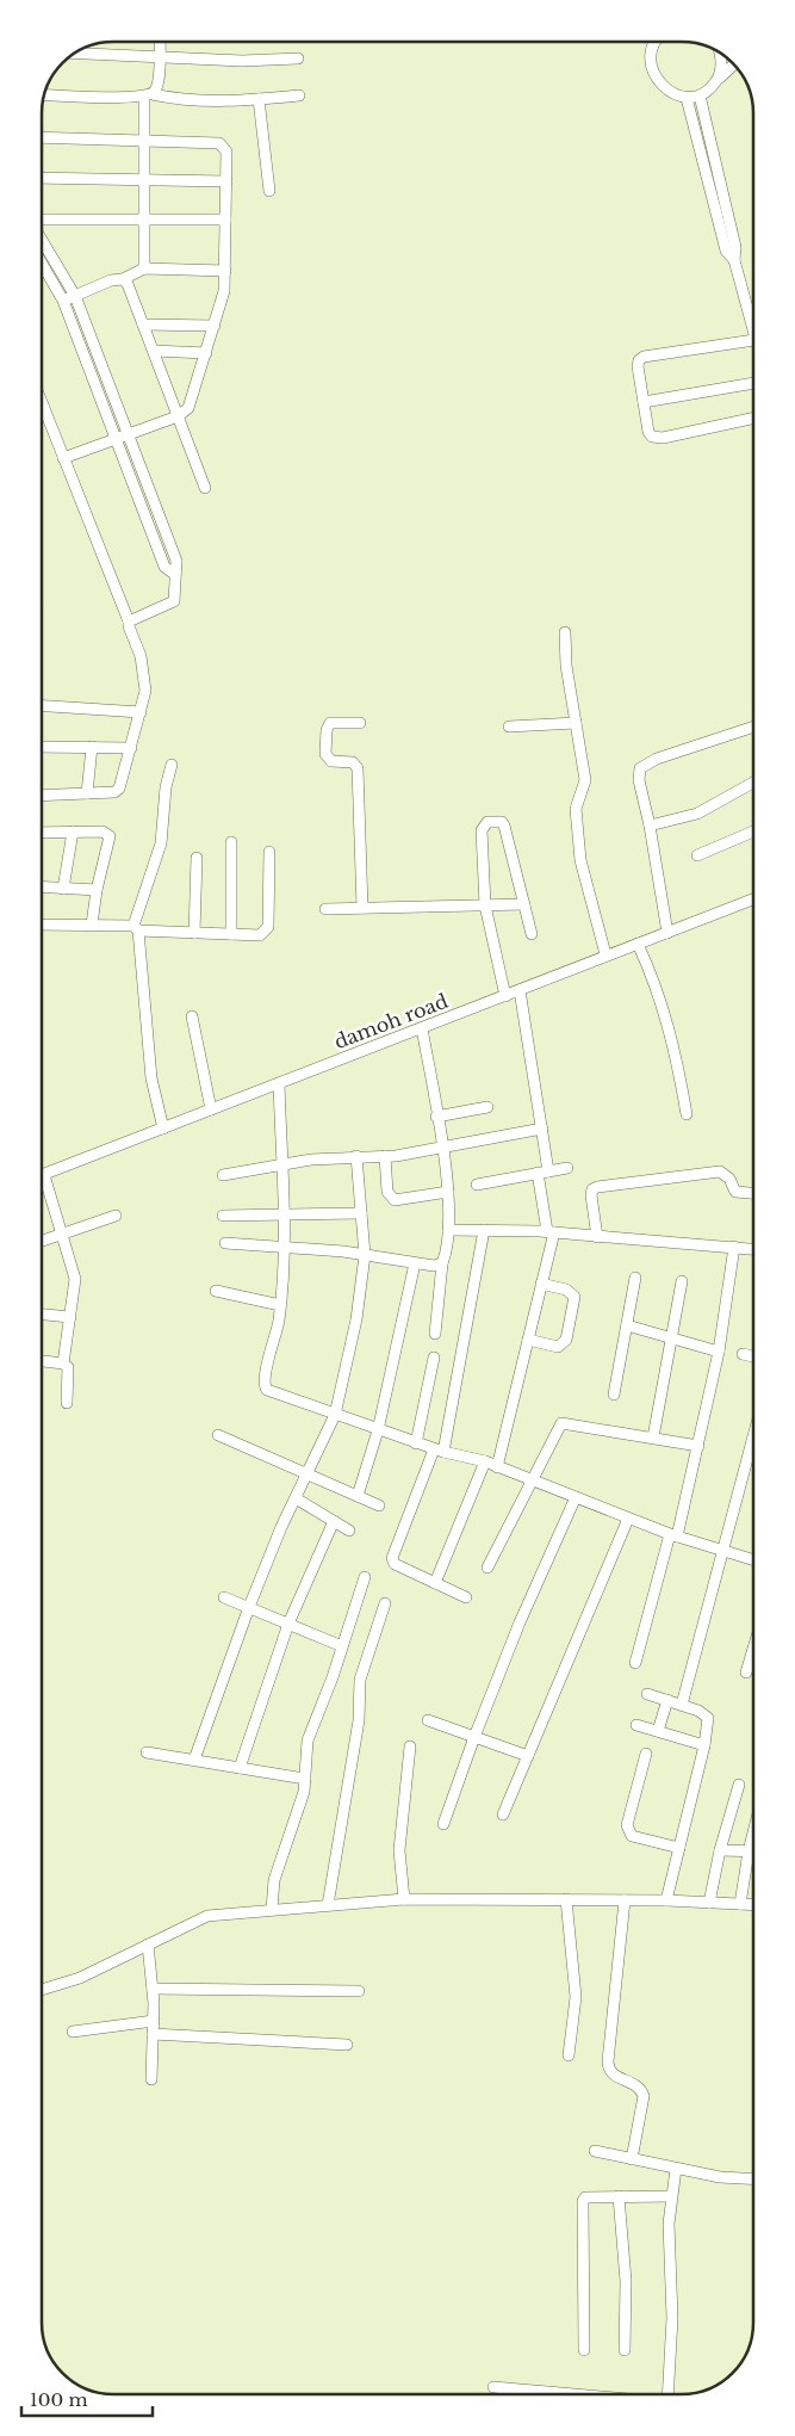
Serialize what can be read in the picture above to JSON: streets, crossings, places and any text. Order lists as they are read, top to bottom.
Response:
{
  "streets": {
    "street": ["damoh road"]
  },
  "scale_bar": "100 m"
}
